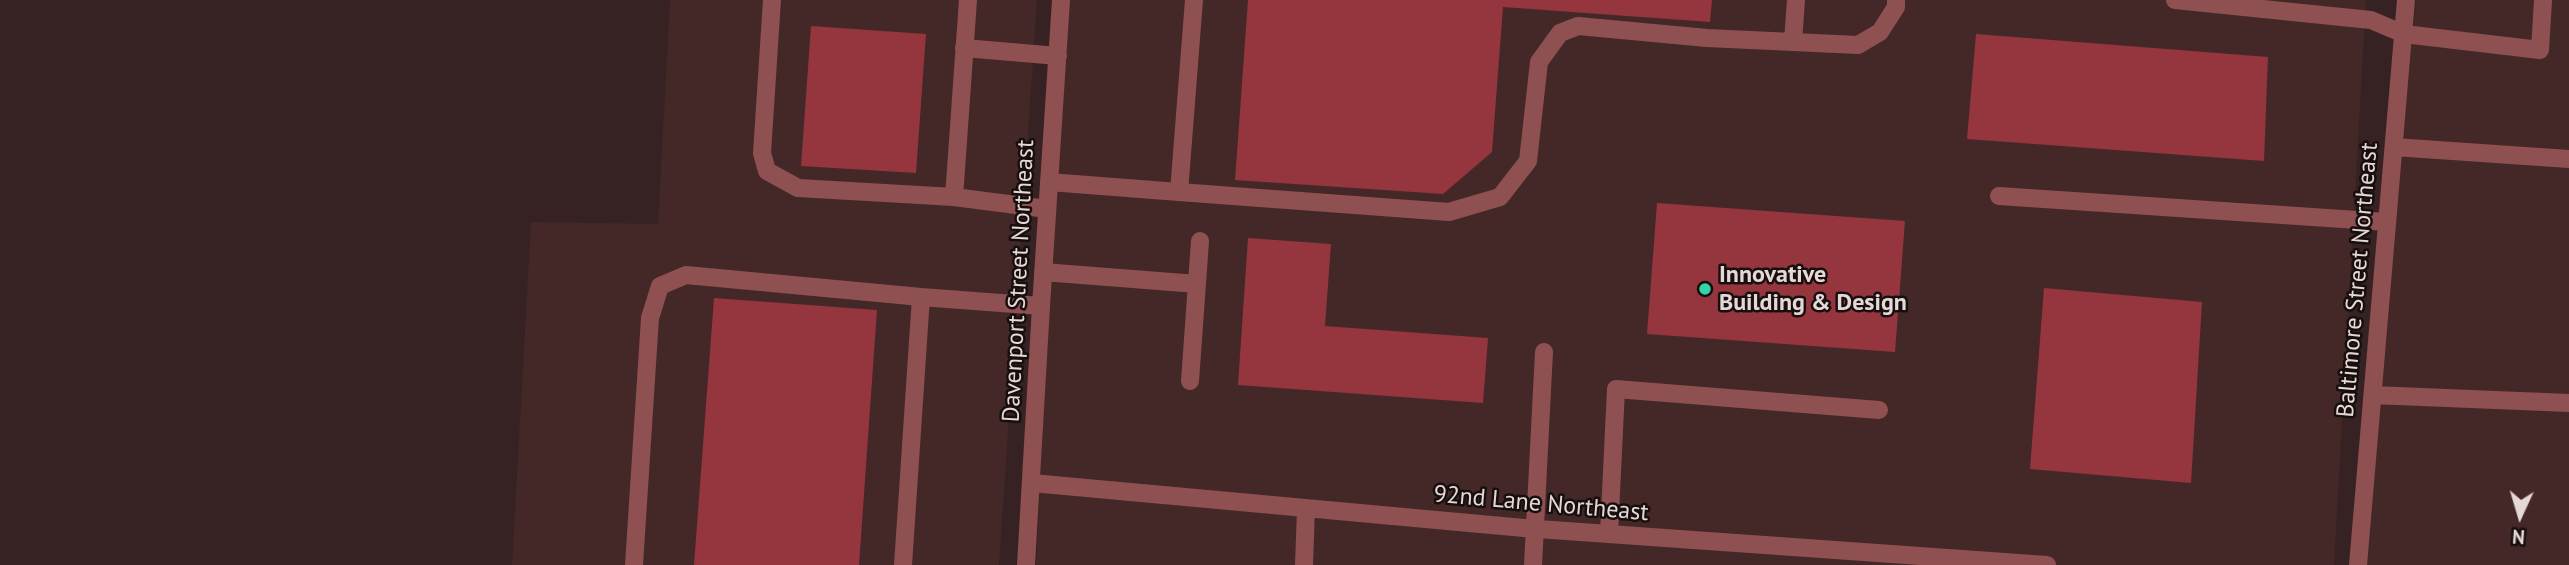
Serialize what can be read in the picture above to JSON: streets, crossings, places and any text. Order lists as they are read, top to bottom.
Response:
{
  "streets": {
    "street": ["Baltimore Street Northeast", "Davenport Street Northeast", "92nd Lane Northeast"]
  },
  "crossings": [
    ["Davenport Street Northeast", "92nd Lane Northeast"]
  ],
  "places": ["Innovative Building & Design"],
  "north": "bottom"
}
